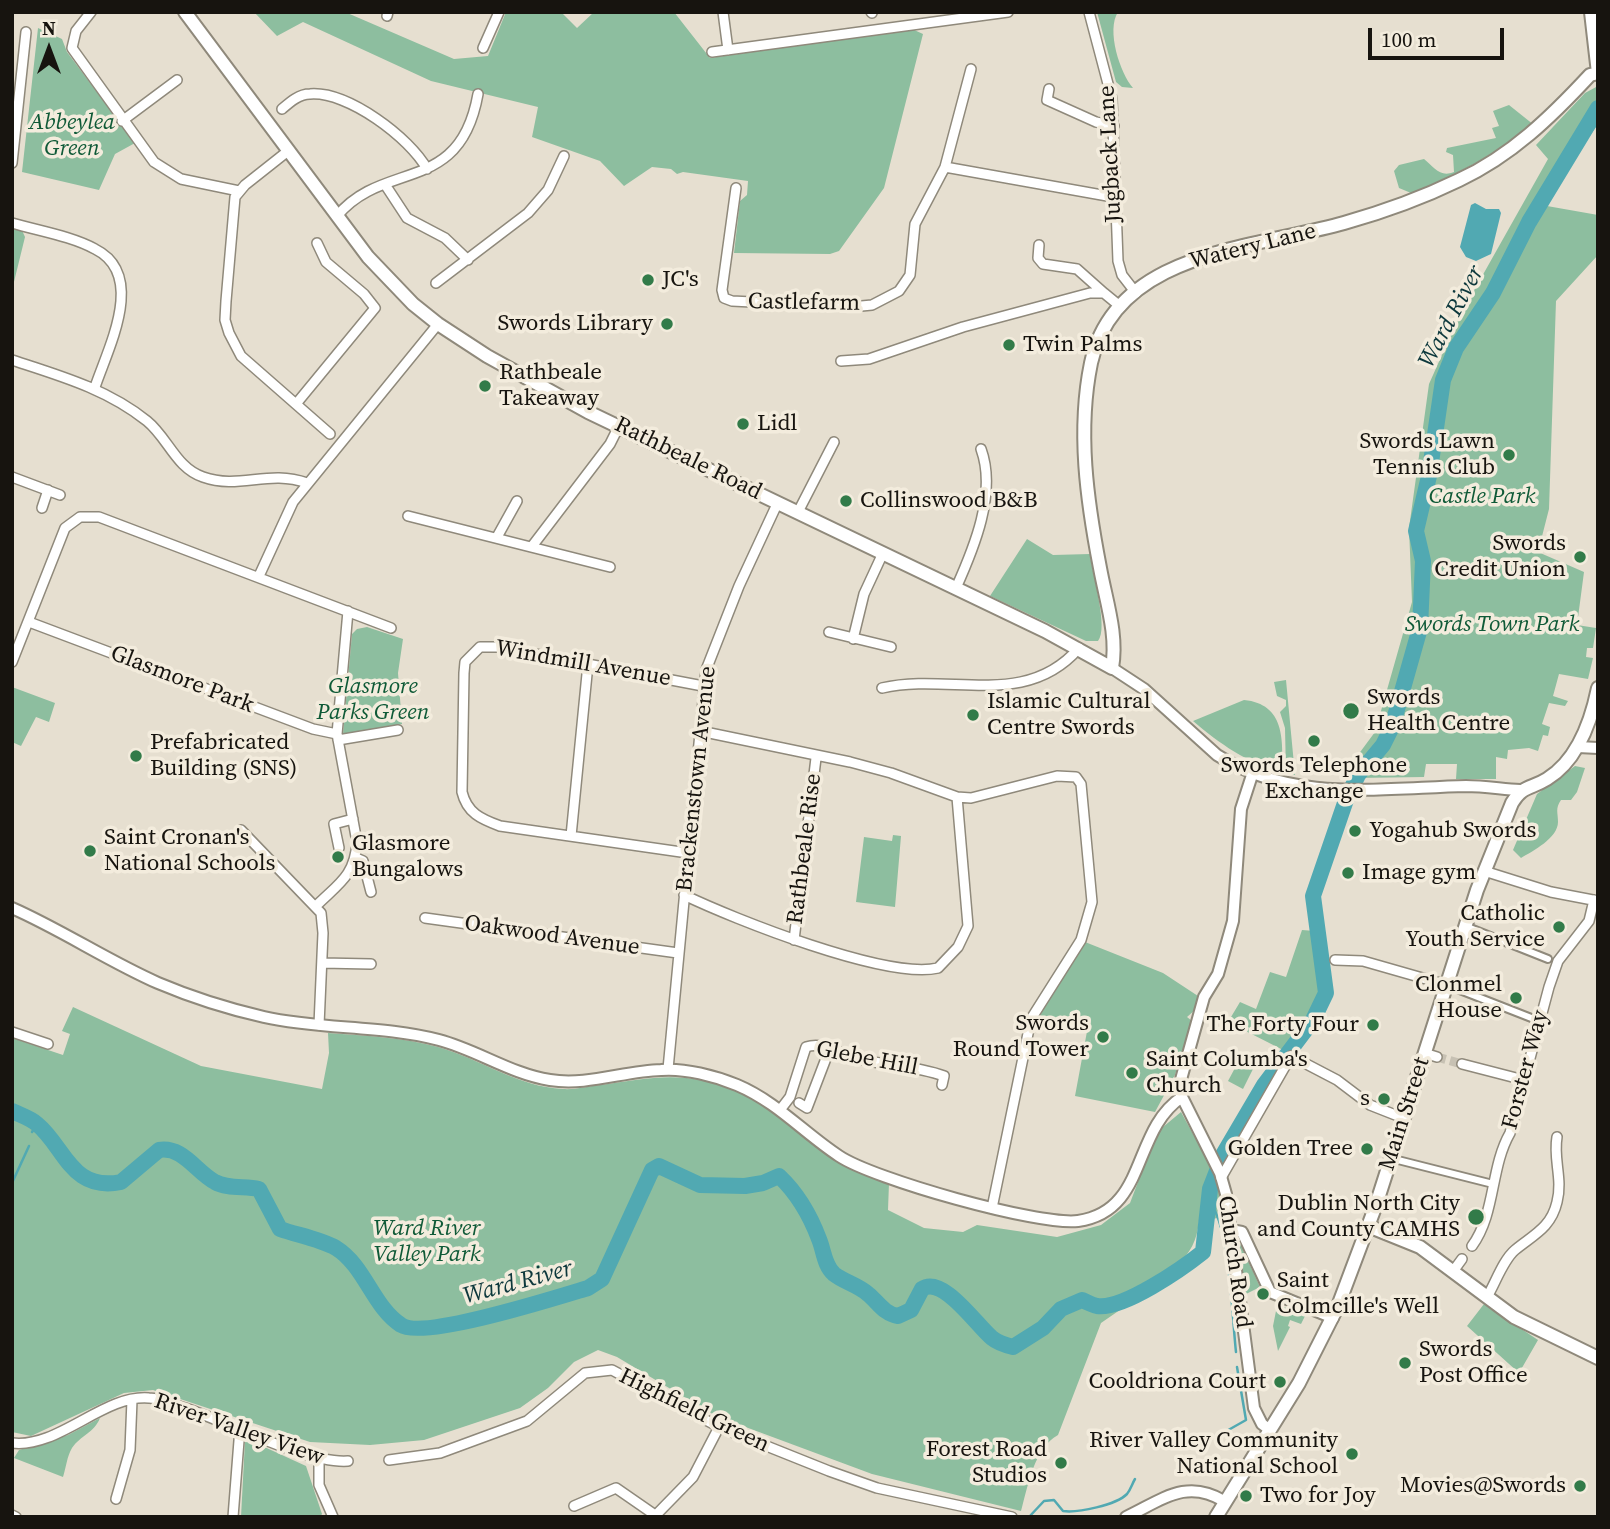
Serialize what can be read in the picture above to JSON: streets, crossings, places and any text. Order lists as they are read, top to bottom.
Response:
{
  "streets": {
    "main road": ["Watery Lane", "Rathbeale Road", "Main Street"],
    "street": [
      "Jugback Lane",
      "Castlefarm",
      "Windmill Avenue",
      "Glasmore Park",
      "Brackenstown Avenue",
      "Rathbeale Rise",
      "Oakwood Avenue",
      "Glebe Hill",
      "Forster Way",
      "Church Road",
      "Highfield Green",
      "River Valley View"
    ]
  },
  "crossings": [
    ["Jugback Lane", "Watery Lane"],
    ["Watery Lane", "Rathbeale Road"],
    ["Rathbeale Road", "Brackenstown Avenue"],
    ["Rathbeale Road", "Main Street"],
    ["Rathbeale Road", "Church Road"],
    ["Windmill Avenue", "Brackenstown Avenue"],
    ["Brackenstown Avenue", "Oakwood Avenue"],
    ["Main Street", "Church Road"]
  ],
  "water": ["Ward River"],
  "parks": [
    "Abbeylea Green",
    "Castle Park",
    "Swords Town Park",
    "Glasmore Parks Green",
    "Ward River Valley Park"
  ],
  "places": [
    "JC's",
    "Swords Library",
    "Twin Palms",
    "Rathbeale Takeaway",
    "Lidl",
    "Swords Lawn Tennis Club",
    "Collinswood B&B",
    "Swords Credit Union",
    "Swords Health Centre",
    "Islamic Cultural Centre Swords",
    "Swords Telephone Exchange",
    "Prefabricated Building (SNS)",
    "Yogahub Swords",
    "Saint Cronan's National Schools",
    "Glasmore Bungalows",
    "Image gym",
    "Catholic Youth Service",
    "Clonmel House",
    "The Forty Four",
    "Swords Round Tower",
    "Saint Columba's Church",
    "s",
    "Golden Tree",
    "Dublin North City and County CAMHS",
    "Saint Colmcille's Well",
    "Swords Post Office",
    "Cooldriona Court",
    "River Valley Community National School",
    "Forest Road Studios",
    "Movies@Swords",
    "Two for Joy"
  ],
  "scale_bar": "100 m",
  "north": "top"
}
